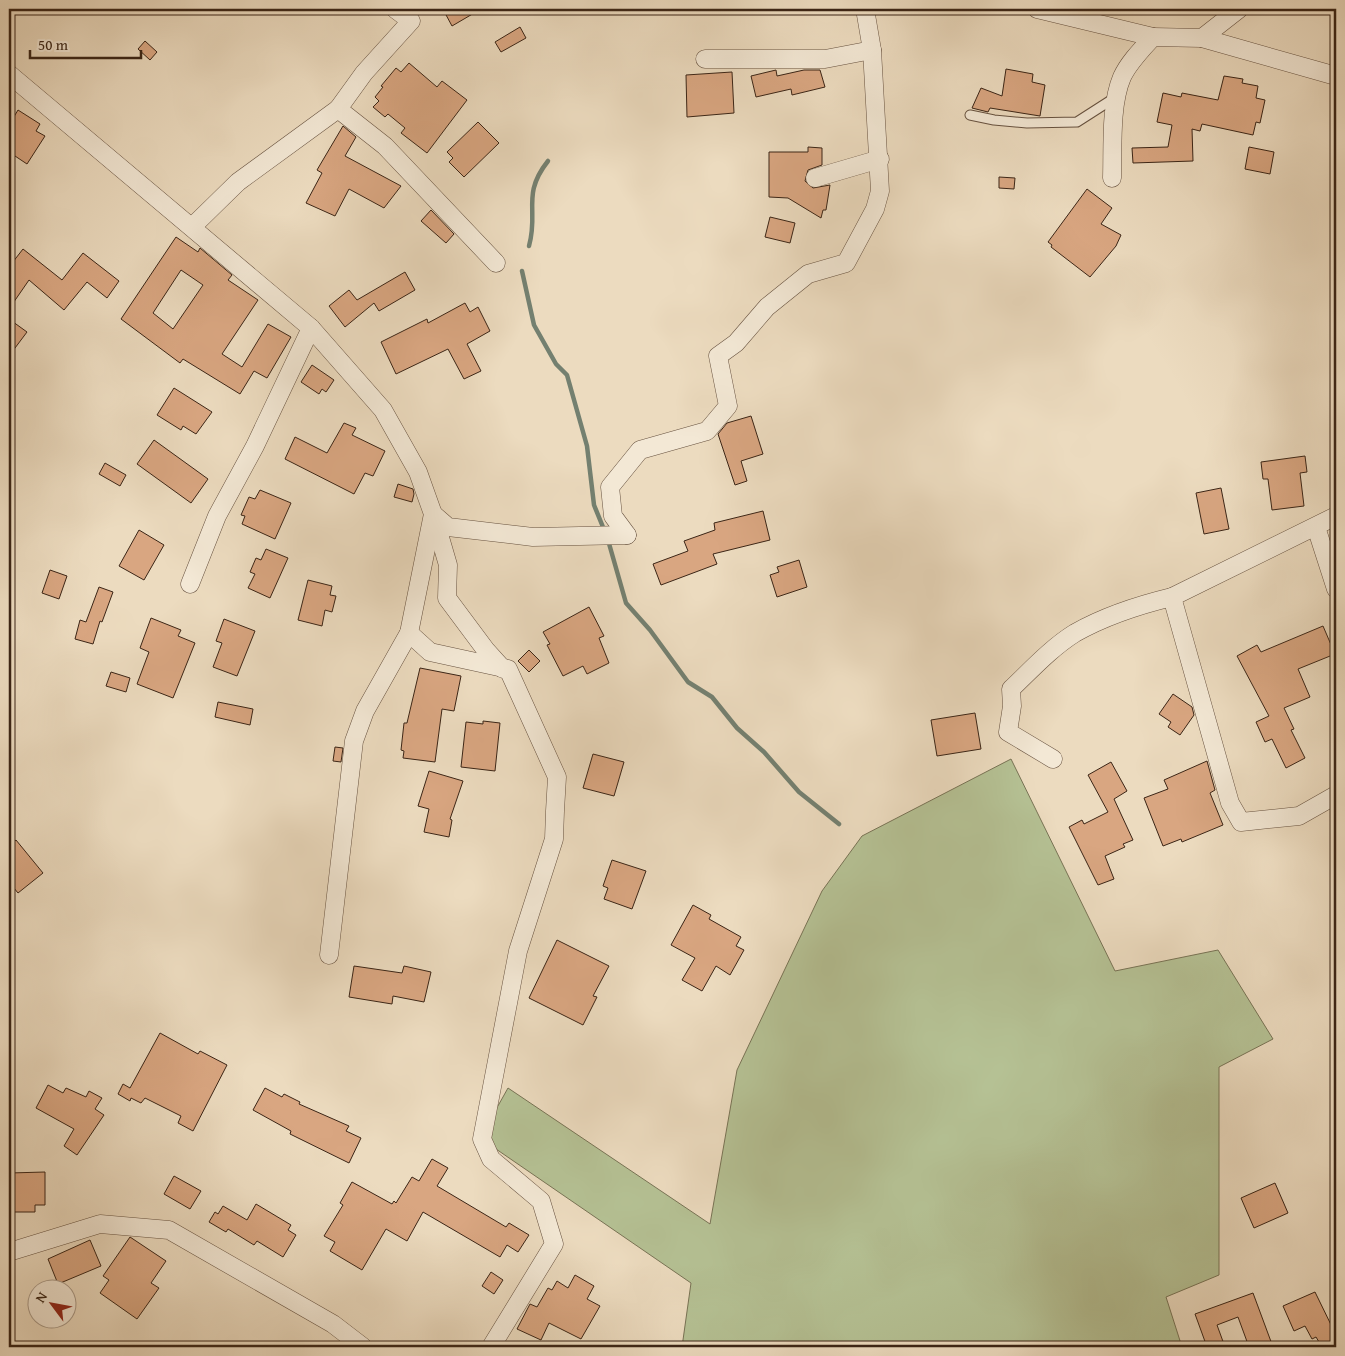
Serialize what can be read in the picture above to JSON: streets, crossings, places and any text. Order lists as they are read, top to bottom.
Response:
{
  "scale_bar": "50 m",
  "north": "top left"
}
